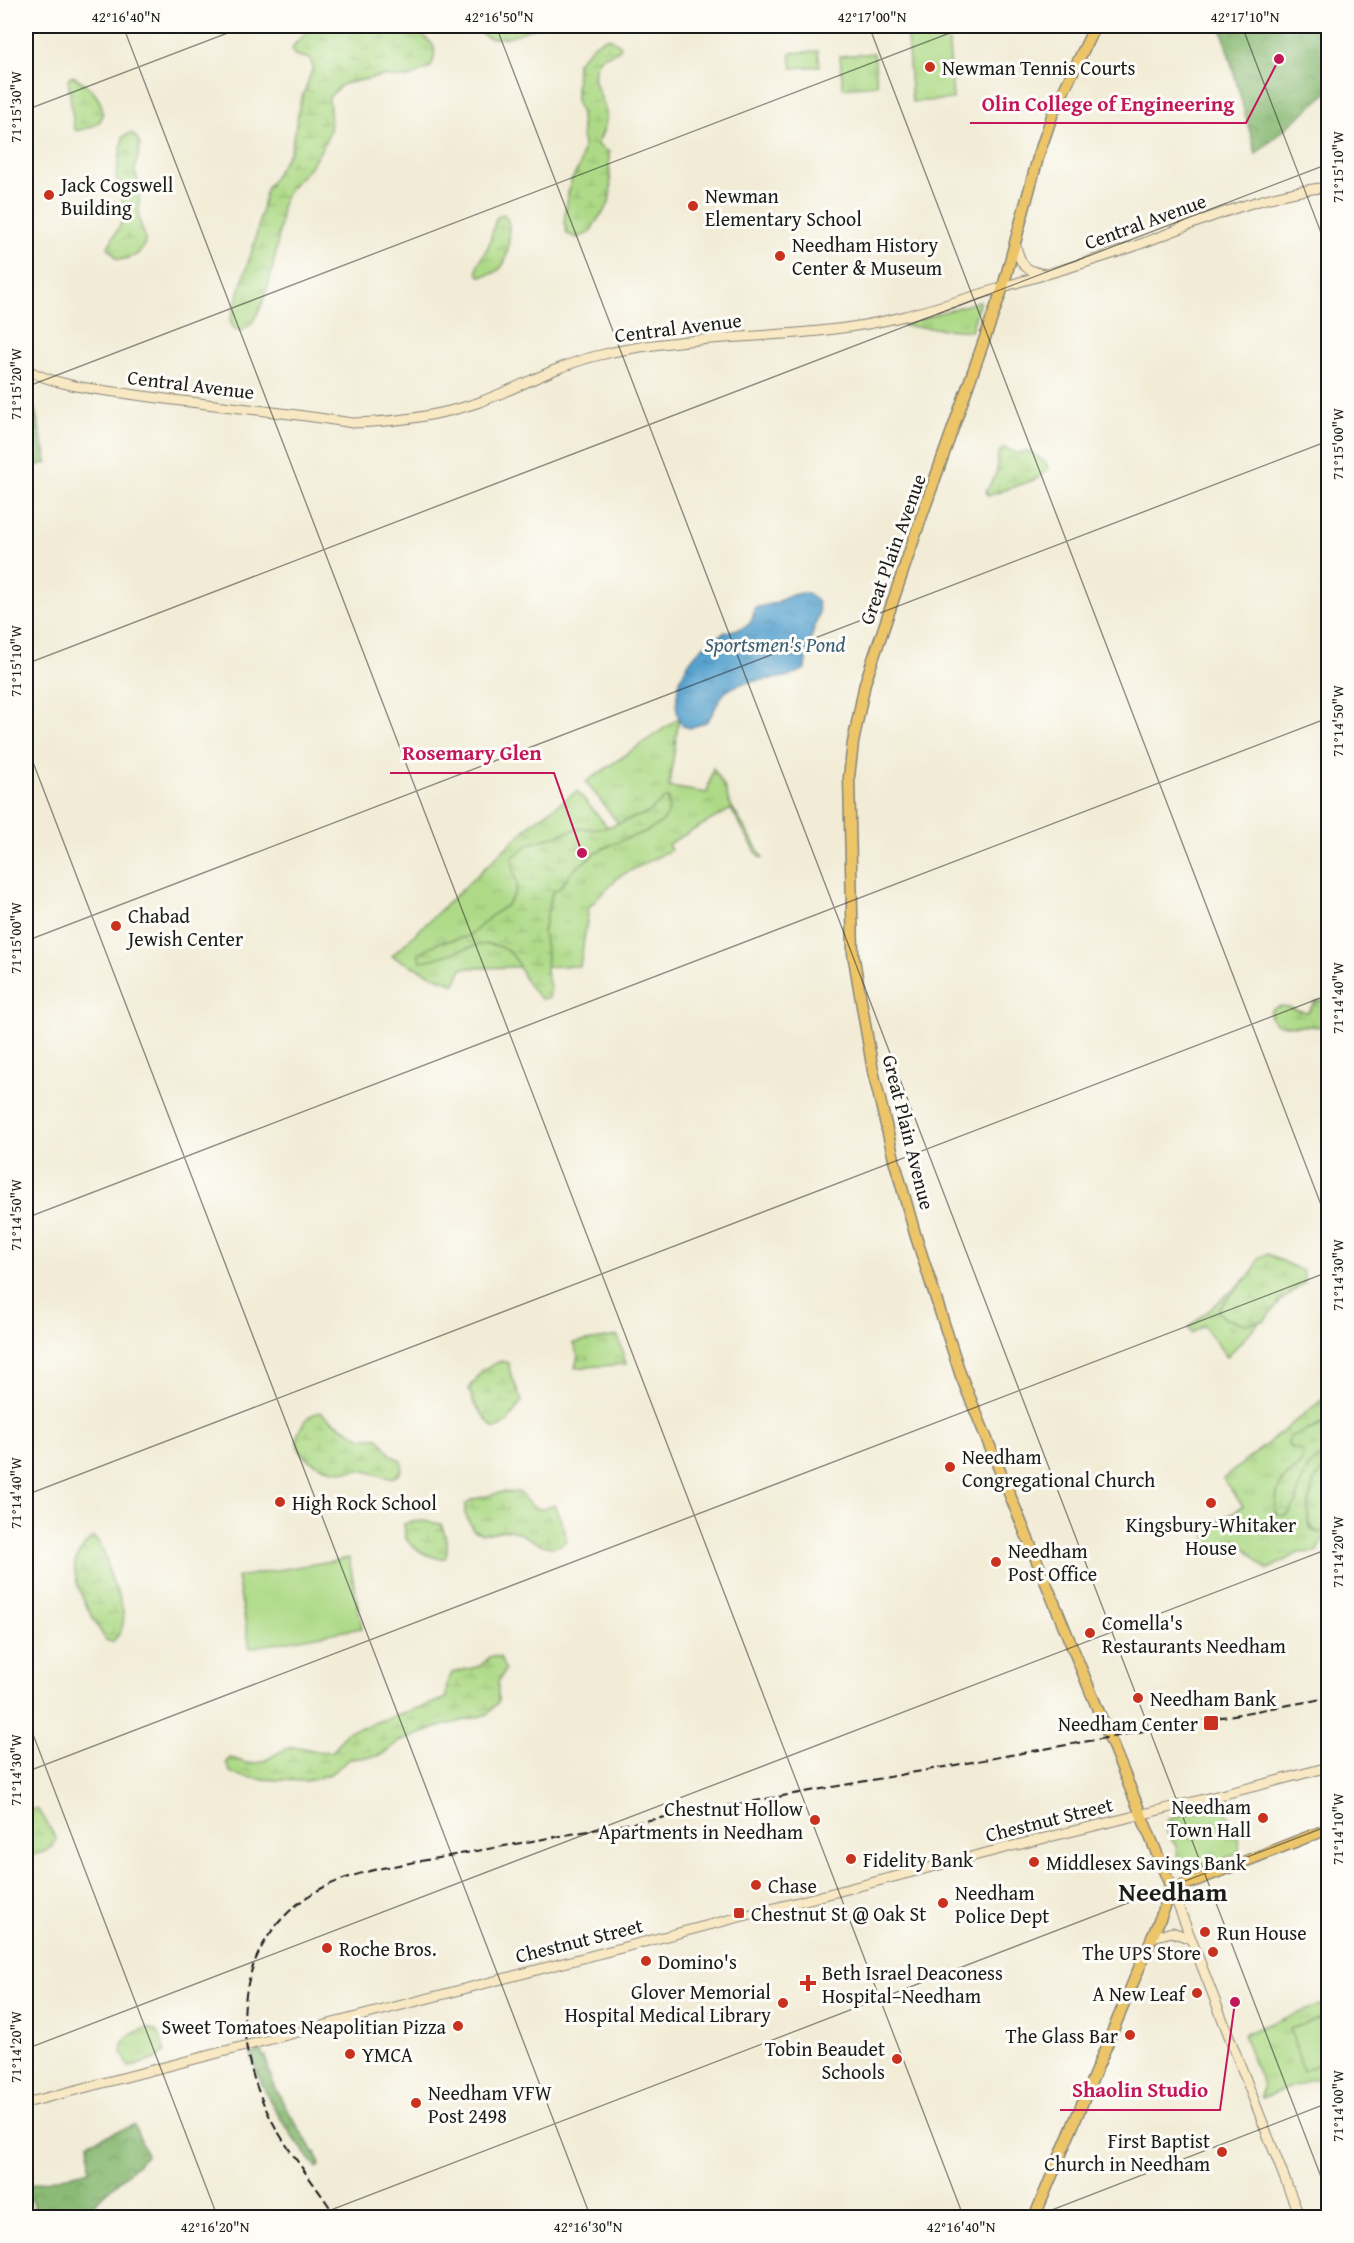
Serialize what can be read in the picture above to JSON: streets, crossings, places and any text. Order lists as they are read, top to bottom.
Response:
{
  "streets": {
    "main road": ["Central Avenue", "Great Plain Avenue", "Chestnut Street"]
  },
  "crossings": [
    ["Central Avenue", "Great Plain Avenue"],
    ["Great Plain Avenue", "Chestnut Street"]
  ],
  "districts": ["Needham"],
  "water": ["Sportsmen's Pond"],
  "places": {
    "other": [
      "Olin College of Engineering",
      "Newman Tennis Courts",
      "Jack Cogswell Building",
      "Newman Elementary School",
      "Needham History Center & Museum",
      "Rosemary Glen",
      "Chabad Jewish Center",
      "Needham Congregational Church",
      "High Rock School",
      "Kingsbury-Whitaker House",
      "Needham Post Office",
      "Comella's Restaurants Needham",
      "Needham Bank",
      "Needham Town Hall",
      "Chestnut Hollow Apartments in Needham",
      "Fidelity Bank",
      "Middlesex Savings Bank",
      "Chase",
      "Needham Police Dept",
      "Run House",
      "Roche Bros.",
      "The UPS Store",
      "Domino's",
      "A New Leaf",
      "Shaolin Studio",
      "Glover Memorial Hospital Medical Library",
      "Sweet Tomatoes Neapolitian Pizza",
      "The Glass Bar",
      "YMCA",
      "Tobin Beaudet Schools",
      "Needham VFW Post 2498",
      "First Baptist Church in Needham"
    ],
    "transit": ["Needham Center", "Chestnut St @ Oak St"],
    "health": ["Beth Israel Deaconess Hospital–Needham"]
  },
  "coordinates": [
    "42°16'40\"N",
    "42°16'50\"N",
    "42°17'00\"N",
    "42°17'10\"N",
    "71°15'30\"W",
    "71°15'10\"W",
    "71°15'20\"W",
    "71°15'00\"W",
    "71°14'50\"W",
    "71°14'40\"W",
    "71°14'30\"W",
    "71°14'20\"W",
    "71°14'10\"W",
    "71°14'00\"W",
    "42°16'20\"N",
    "42°16'30\"N"
  ]
}
